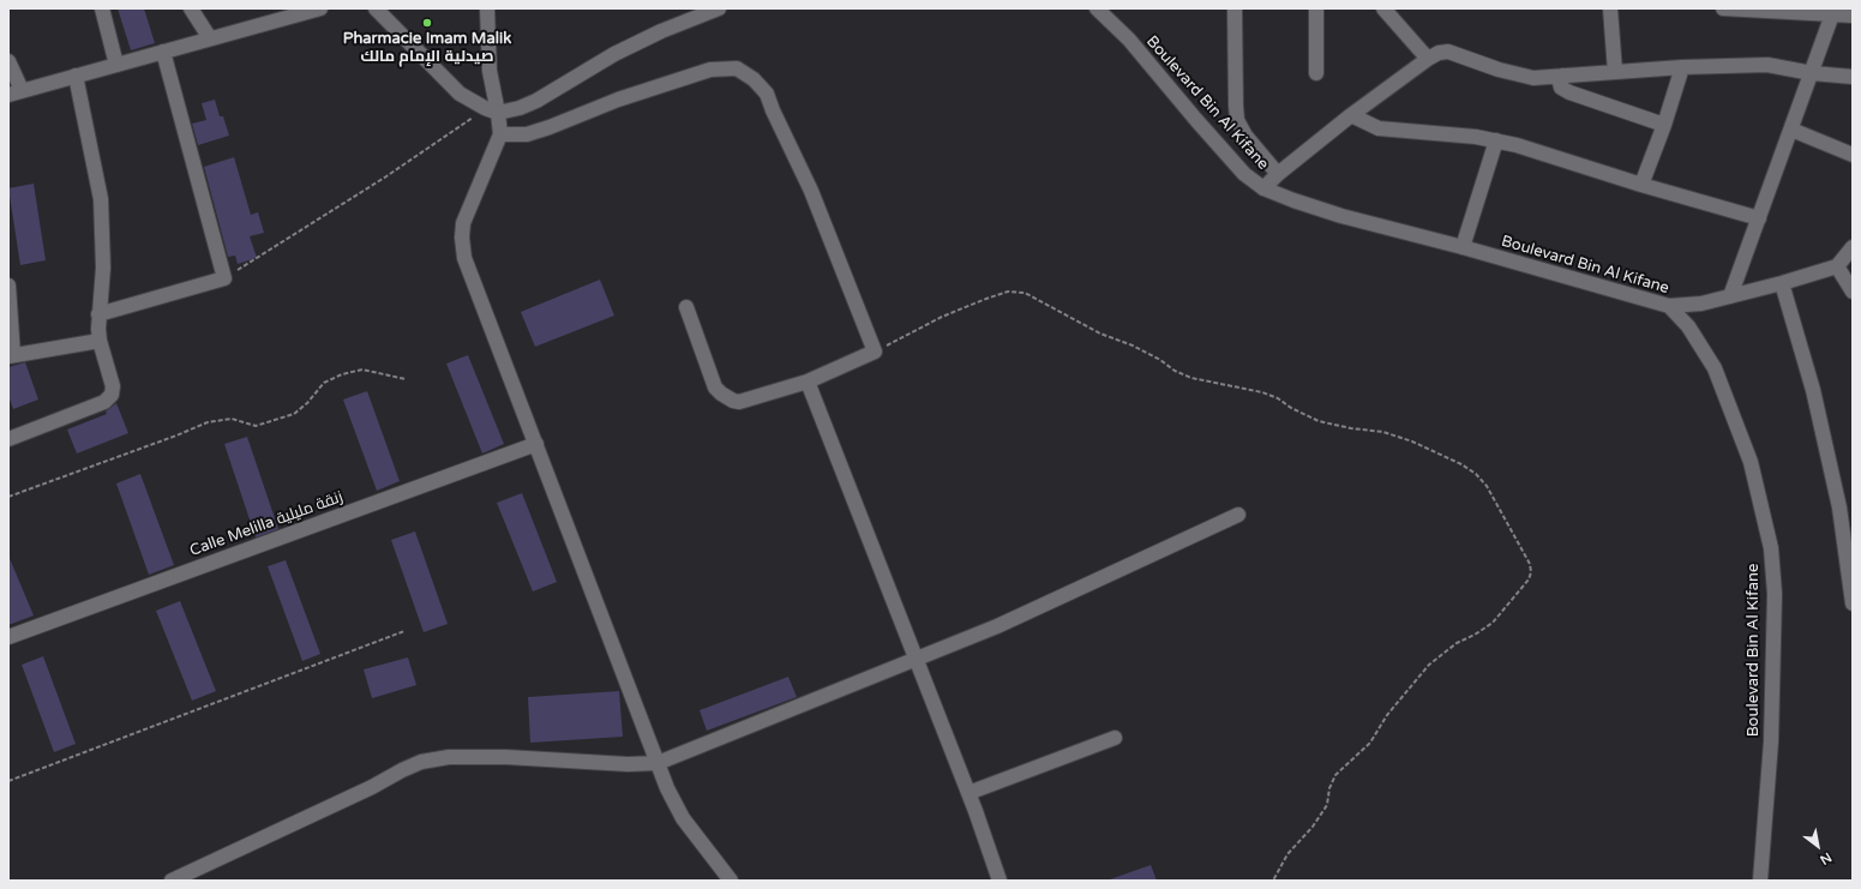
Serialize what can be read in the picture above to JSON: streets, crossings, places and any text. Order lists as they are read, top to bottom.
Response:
{
  "streets": {
    "street": ["Boulevard Bin Al Kifane", "Calle Melilla زنقة مليلية"]
  },
  "places": ["Pharmacie Imam Malik صيدلية الإمام مالك"],
  "north": "bottom right"
}
